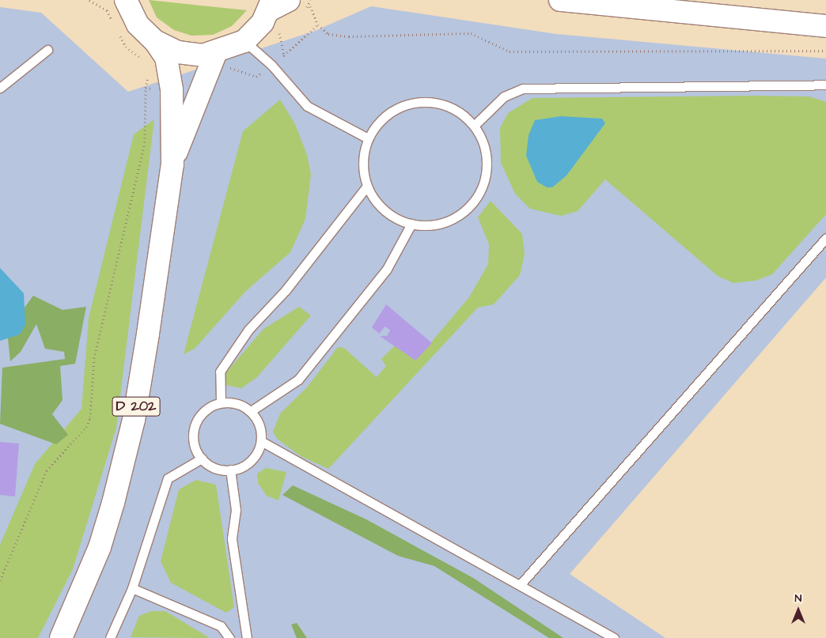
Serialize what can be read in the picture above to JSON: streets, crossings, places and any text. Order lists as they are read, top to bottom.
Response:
{
  "streets": {
    "main road": ["D 202"]
  },
  "north": "top"
}
